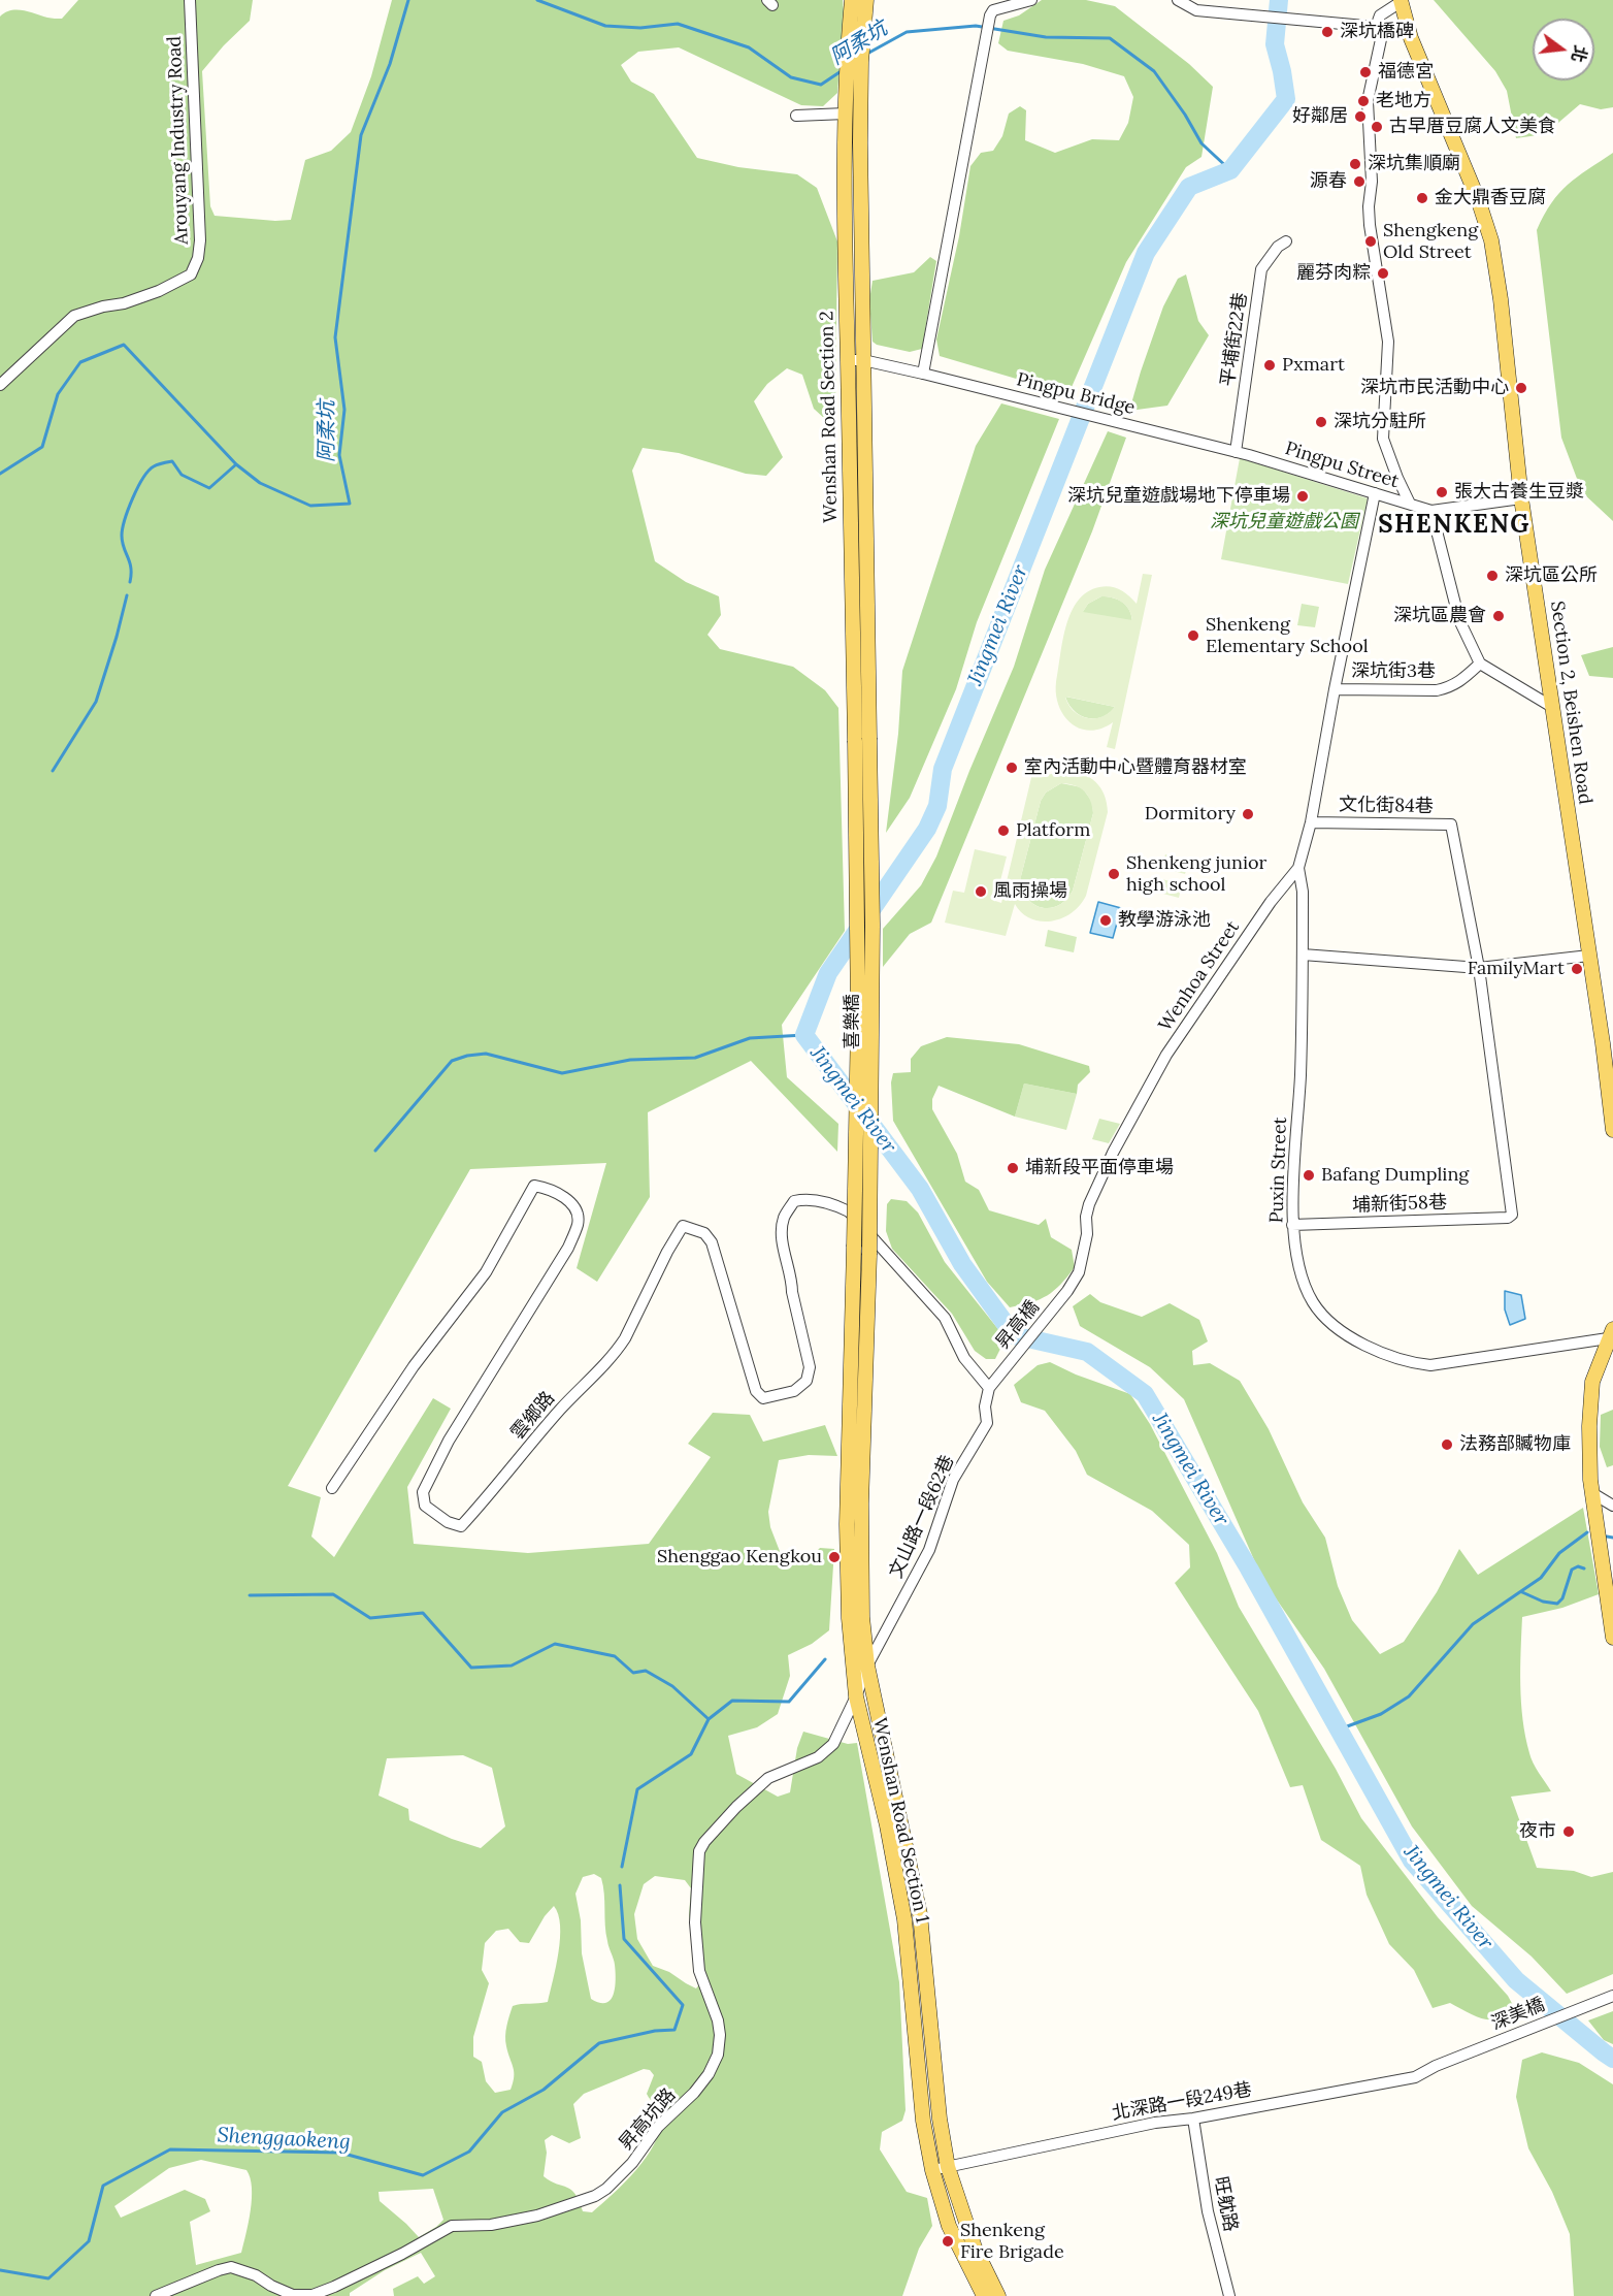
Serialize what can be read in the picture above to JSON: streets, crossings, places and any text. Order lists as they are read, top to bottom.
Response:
{
  "streets": {
    "main road": [
      "Wenshan Road Section 2",
      "Section 2, Beishen Road",
      "喜樂橋",
      "Wenshan Road Section 1"
    ],
    "street": [
      "Arouyang Industry Road",
      "平埔街22巷",
      "Pingpu Bridge",
      "Pingpu Street",
      "深坑街3巷",
      "文化街84巷",
      "Wenhoa Street",
      "Puxin Street",
      "埔新街58巷",
      "昇高橋",
      "雲鄉路",
      "文山路一段62巷",
      "深美橋",
      "北深路一段249巷",
      "昇高坑路",
      "旺躭路"
    ]
  },
  "crossings": [
    ["平埔街22巷", "Pingpu Street"],
    ["Pingpu Bridge", "Pingpu Street"],
    ["Wenshan Road Section 2", "喜樂橋"],
    ["Pingpu Street", "Section 2, Beishen Road"],
    ["Pingpu Street", "Wenhoa Street"],
    ["深坑街3巷", "Wenhoa Street"],
    ["文化街84巷", "Wenhoa Street"],
    ["文化街84巷", "埔新街58巷"],
    ["Wenhoa Street", "Puxin Street"],
    ["Wenhoa Street", "昇高橋"],
    ["喜樂橋", "Wenshan Road Section 1"],
    ["Puxin Street", "埔新街58巷"],
    ["昇高橋", "雲鄉路"],
    ["昇高橋", "文山路一段62巷"],
    ["雲鄉路", "文山路一段62巷"],
    ["文山路一段62巷", "Wenshan Road Section 1"],
    ["文山路一段62巷", "昇高坑路"],
    ["Wenshan Road Section 1", "北深路一段249巷"],
    ["Wenshan Road Section 1", "昇高坑路"],
    ["深美橋", "北深路一段249巷"],
    ["北深路一段249巷", "旺躭路"]
  ],
  "districts": ["SHENKENG"],
  "water": ["阿柔坑", "Jingmei River", "Shenggaokeng"],
  "parks": ["深坑兒童遊戲公園"],
  "places": [
    "深坑橋碑",
    "福德宮",
    "老地方",
    "好鄰居",
    "古早厝豆腐人文美食",
    "深坑集順廟",
    "源春",
    "金大鼎香豆腐",
    "Shengkeng Old Street",
    "麗芬肉粽",
    "Pxmart",
    "深坑市民活動中心",
    "深坑分駐所",
    "張大古養生豆漿",
    "深坑兒童遊戲場地下停車場",
    "深坑區公所",
    "深坑區農會",
    "Shenkeng Elementary School",
    "室內活動中心暨體育器材室",
    "Dormitory",
    "Platform",
    "Shenkeng junior high school",
    "風雨操場",
    "教學游泳池",
    "FamilyMart",
    "埔新段平面停車場",
    "Bafang Dumpling",
    "法務部贓物庫",
    "Shenggao Kengkou",
    "夜市",
    "Shenkeng Fire Brigade"
  ],
  "north": "right"
}
